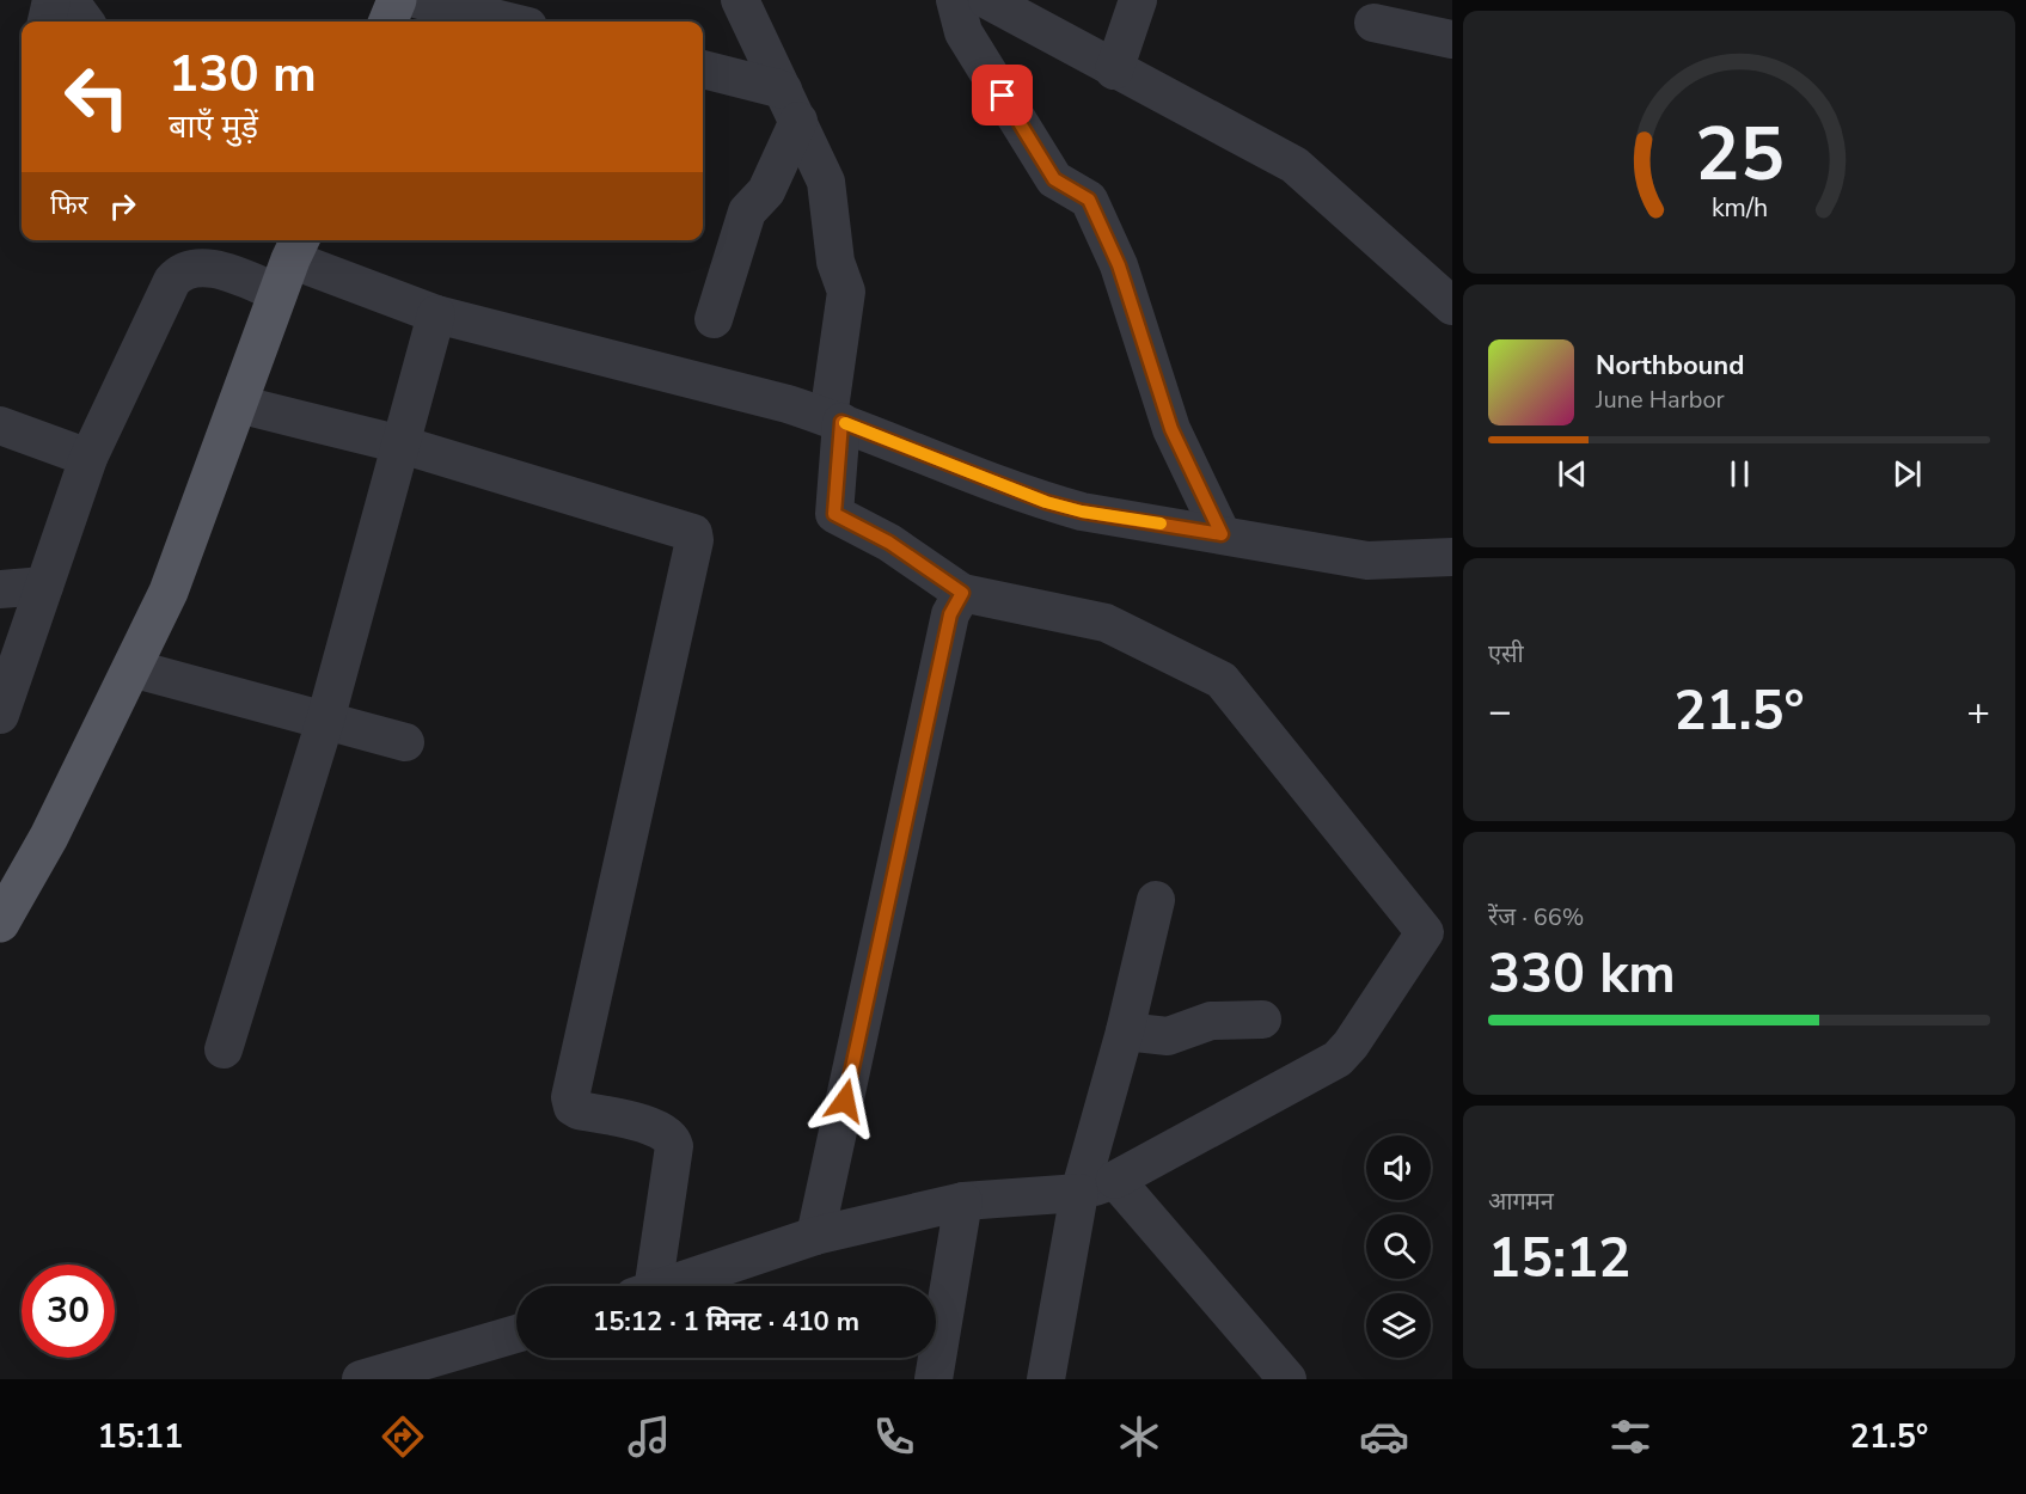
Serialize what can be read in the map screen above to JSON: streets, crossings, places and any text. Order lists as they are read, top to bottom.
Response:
{
  "page": {
    "turn": ["130 m", "बाएँ मुड़ें"],
    "then": "फिर",
    "song": ["Northbound", "June Harbor"],
    "tile": [
      "एसी",
      ["रेंज · 66%", "330 km"],
      ["आगमन", "15:12"]
    ],
    "heat": ["−", "21.5°", "+"],
    "limit": "30",
    "trip": "15:12 · 1 मिनट · 410 m",
    "tabs": ["15:11", "21.5°"],
    "gauge": ["25", "km/h"]
  }
}
